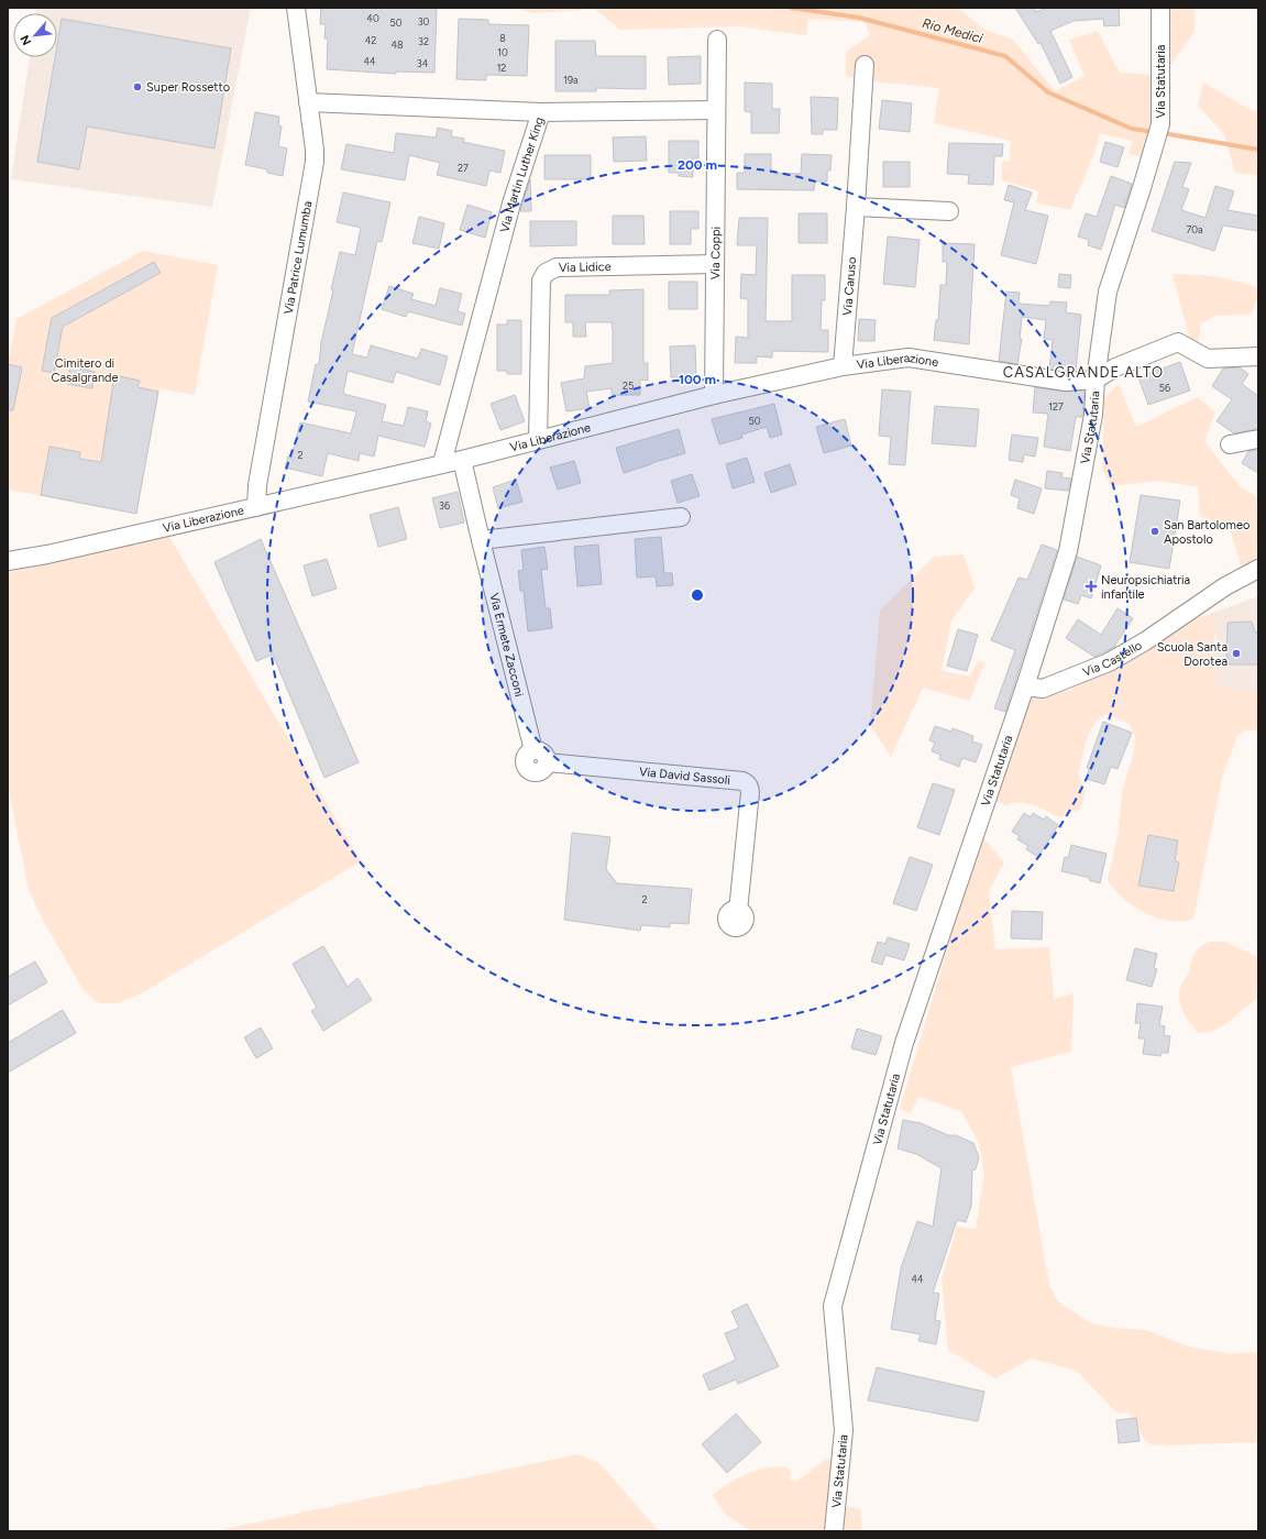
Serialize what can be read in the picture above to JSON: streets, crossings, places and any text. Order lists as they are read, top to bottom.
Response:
{
  "streets": {
    "street": [
      "Via Statutaria",
      "Via Martin Luther King",
      "Via Coppi",
      "Via Patrice Lumumba",
      "Via Lidice",
      "Via Caruso",
      "Via Liberazione",
      "Via Ermete Zacconi",
      "Via Castello",
      "Via David Sassoli"
    ]
  },
  "crossings": [
    ["Via Statutaria", "Via Liberazione"],
    ["Via Statutaria", "Via Castello"],
    ["Via Martin Luther King", "Via Patrice Lumumba"],
    ["Via Martin Luther King", "Via Liberazione"],
    ["Via Coppi", "Via Lidice"],
    ["Via Coppi", "Via Liberazione"],
    ["Via Patrice Lumumba", "Via Liberazione"],
    ["Via Lidice", "Via Liberazione"],
    ["Via Caruso", "Via Liberazione"],
    ["Via Liberazione", "Via Ermete Zacconi"],
    ["Via Ermete Zacconi", "Via David Sassoli"]
  ],
  "districts": ["CASALGRANDE ALTO"],
  "water": ["Rio Medici"],
  "parks": ["Cimitero di Casalgrande"],
  "places": {
    "other": ["Super Rossetto", "San Bartolomeo Apostolo", "Scuola Santa Dorotea"],
    "health": ["Neuropsichiatria infantile"]
  },
  "house_numbers": [
    "40",
    "30",
    "50",
    "8",
    "42",
    "32",
    "48",
    "10",
    "44",
    "34",
    "12",
    "19a",
    "27",
    "70a",
    "25",
    "56",
    "127",
    "50",
    "2",
    "36",
    "2",
    "44"
  ],
  "north": "bottom left",
  "rings": ["200 m", "100 m"]
}
